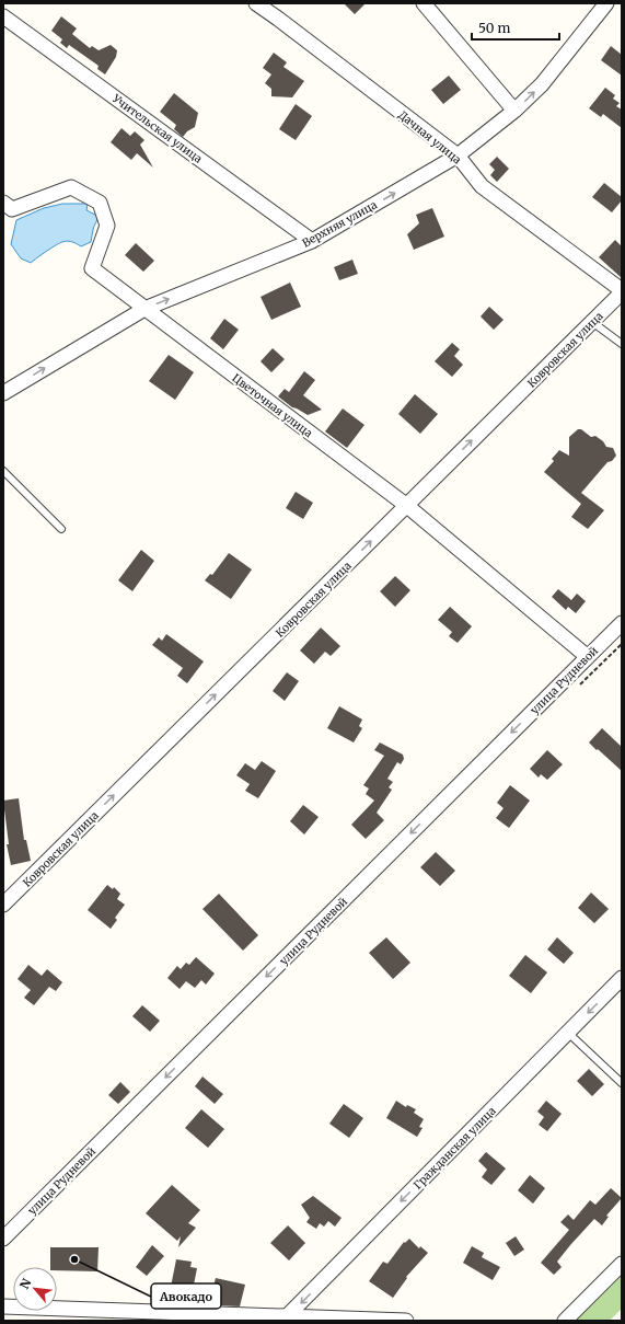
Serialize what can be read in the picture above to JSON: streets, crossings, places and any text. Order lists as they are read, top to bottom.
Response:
{
  "streets": {
    "street": [
      "Учительская улица",
      "Дачная улица",
      "Верхняя улица",
      "Ковровская улица",
      "Цветочная улица",
      "улица Рудневой",
      "Гражданская улица"
    ]
  },
  "crossings": [
    ["Учительская улица", "Верхняя улица"],
    ["Дачная улица", "Верхняя улица"],
    ["Дачная улица", "Ковровская улица"],
    ["Верхняя улица", "Цветочная улица"],
    ["Ковровская улица", "Цветочная улица"],
    ["Цветочная улица", "улица Рудневой"]
  ],
  "one_way": [
    "Верхняя улица",
    "Ковровская улица",
    "улица Рудневой",
    "Гражданская улица"
  ],
  "places": ["Авокадо"],
  "scale_bar": "50 m",
  "north": "top left"
}
